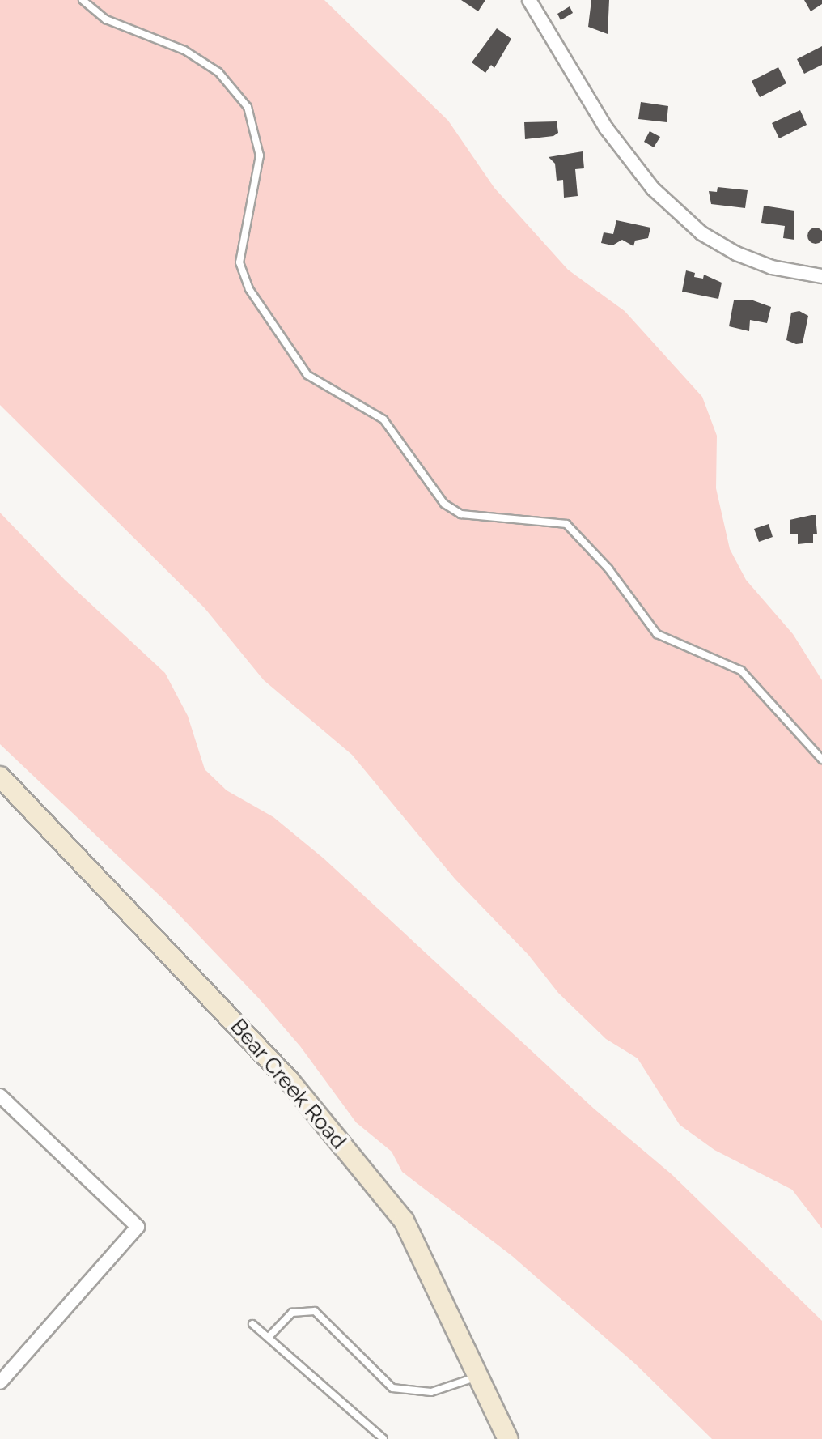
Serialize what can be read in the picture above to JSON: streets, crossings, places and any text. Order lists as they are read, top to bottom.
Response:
{
  "streets": {
    "street": ["Bear Creek Road"]
  }
}
